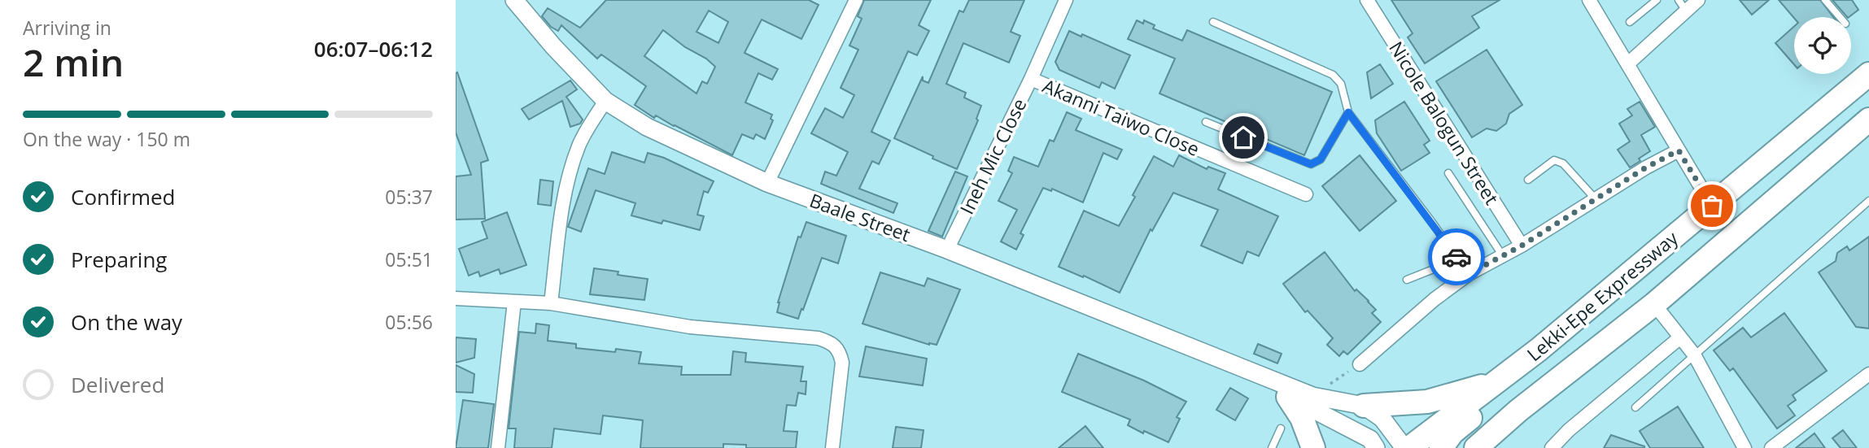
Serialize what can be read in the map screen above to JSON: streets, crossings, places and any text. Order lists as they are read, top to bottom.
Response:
{
  "streets": {
    "highway": ["Lekki-Epe Expressway"],
    "street": [
      "Akanni Taiwo Close",
      "Nicole Balogun Street",
      "Ineh Mic Close",
      "Baale Street"
    ]
  },
  "crossings": [
    ["Akanni Taiwo Close", "Ineh Mic Close"],
    ["Ineh Mic Close", "Baale Street"]
  ],
  "page": {
    "heading": ["2 min", "Arriving in", "06:07–06:12"],
    "bar": "On the way · 150 m",
    "list": [
      ["Confirmed", "05:37"],
      ["Preparing", "05:51"],
      ["On the way", "05:56"],
      "Delivered"
    ]
  }
}
